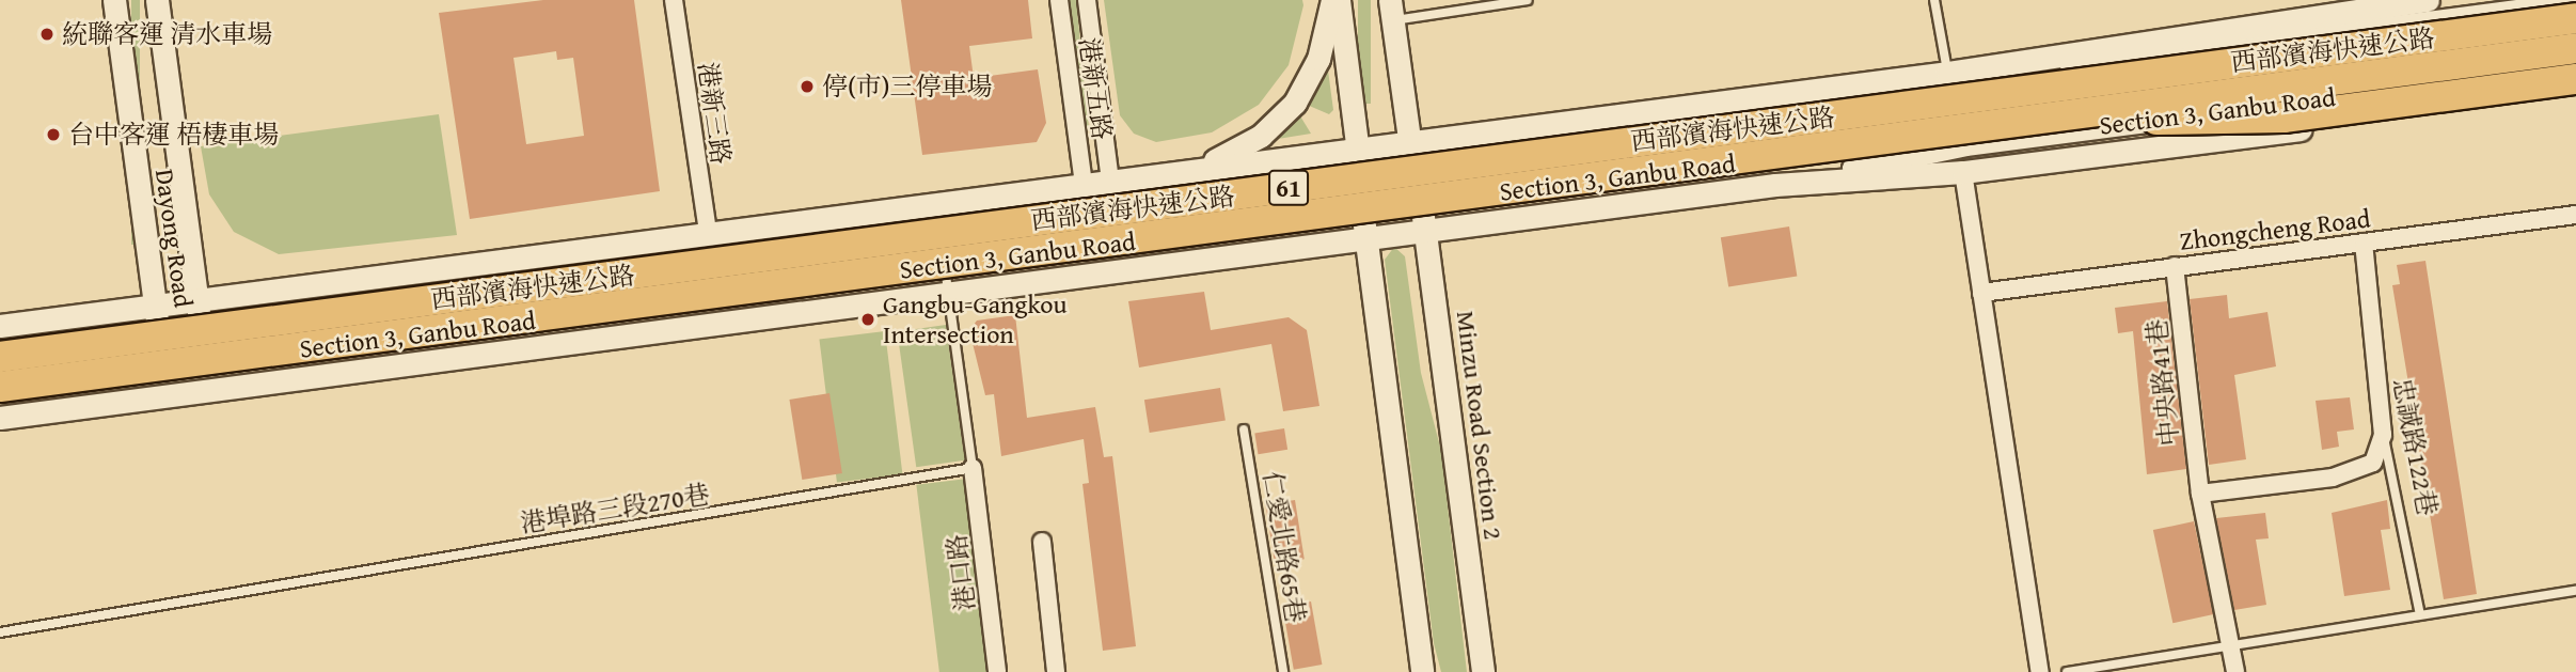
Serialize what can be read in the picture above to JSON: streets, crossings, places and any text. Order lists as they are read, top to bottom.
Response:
{
  "streets": {
    "highway": ["西部濱海快速公路", "61"],
    "street": [
      "港新五路",
      "Section 3, Ganbu Road",
      "港新三路",
      "Zhongcheng Road",
      "Dayong Road",
      "中央路41巷",
      "Minzu Road Section 2",
      "忠誠路122巷",
      "港口路"
    ],
    "lane": ["港埠路三段270巷", "仁愛北路65巷"]
  },
  "crossings": [
    ["Section 3, Ganbu Road", "Dayong Road"],
    ["Section 3, Ganbu Road", "Minzu Road Section 2"],
    ["Zhongcheng Road", "中央路41巷"],
    ["Zhongcheng Road", "忠誠路122巷"],
    ["港埠路三段270巷", "港口路"]
  ],
  "places": [
    "統聯客運 清水車場",
    "停(市)三停車場",
    "台中客運 梧棲車場",
    "Gangbu-Gangkou Intersection"
  ]
}
